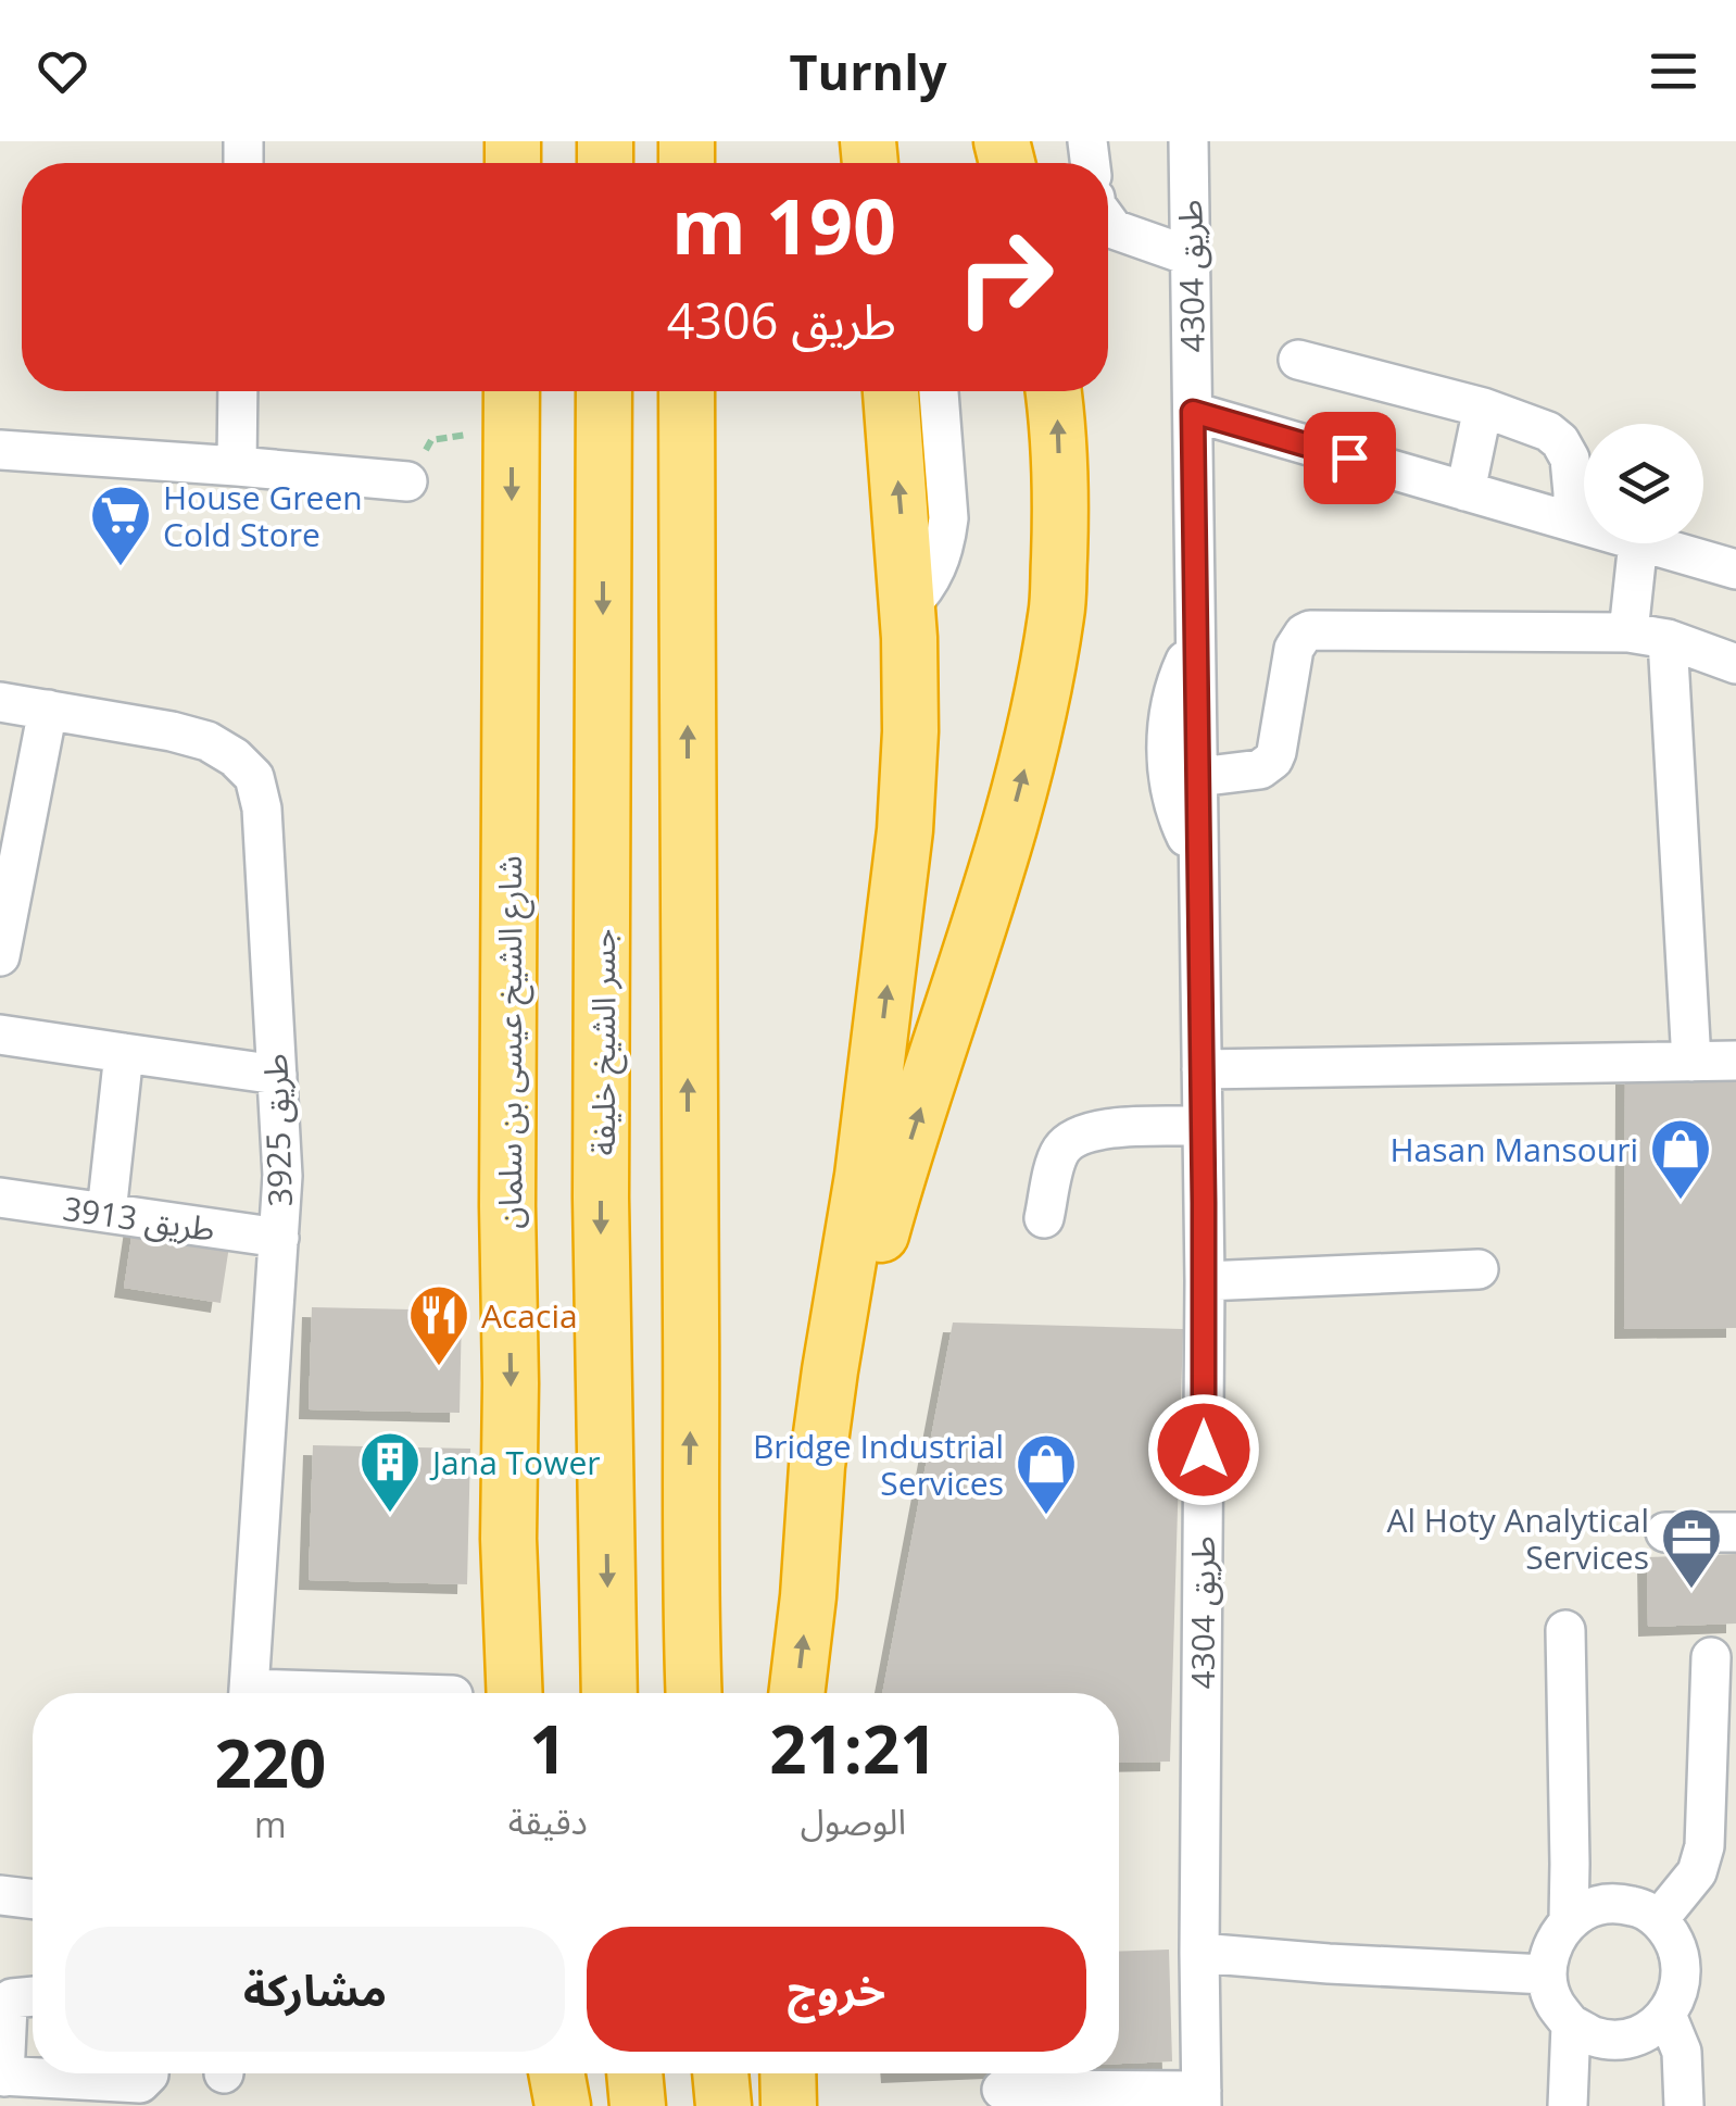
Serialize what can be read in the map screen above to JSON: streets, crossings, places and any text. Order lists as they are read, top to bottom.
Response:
{
  "streets": {
    "highway": ["شارع الشيخ عيسى بن سلمان", "جسر الشيخ خليفة"],
    "street": ["طريق 4304", "طريق 3925", "طريق 3913"]
  },
  "crossings": [
    ["طريق 3925", "طريق 3913"]
  ],
  "places": {
    "supermarket": ["House Green Cold Store"],
    "shop": ["Hasan Mansouri", "Bridge Industrial Services"],
    "restaurant": ["Acacia"],
    "building": ["Jana Tower"],
    "office": ["Al Hoty Analytical Services"]
  },
  "page": {
    "header": "Turnly",
    "turn": ["190 m", "طريق 4306"],
    "eta": [
      "21:21",
      "الوصول",
      "1",
      "دقيقة",
      "220",
      "m"
    ],
    "buttons": ["خروج", "مشاركة"]
  }
}
